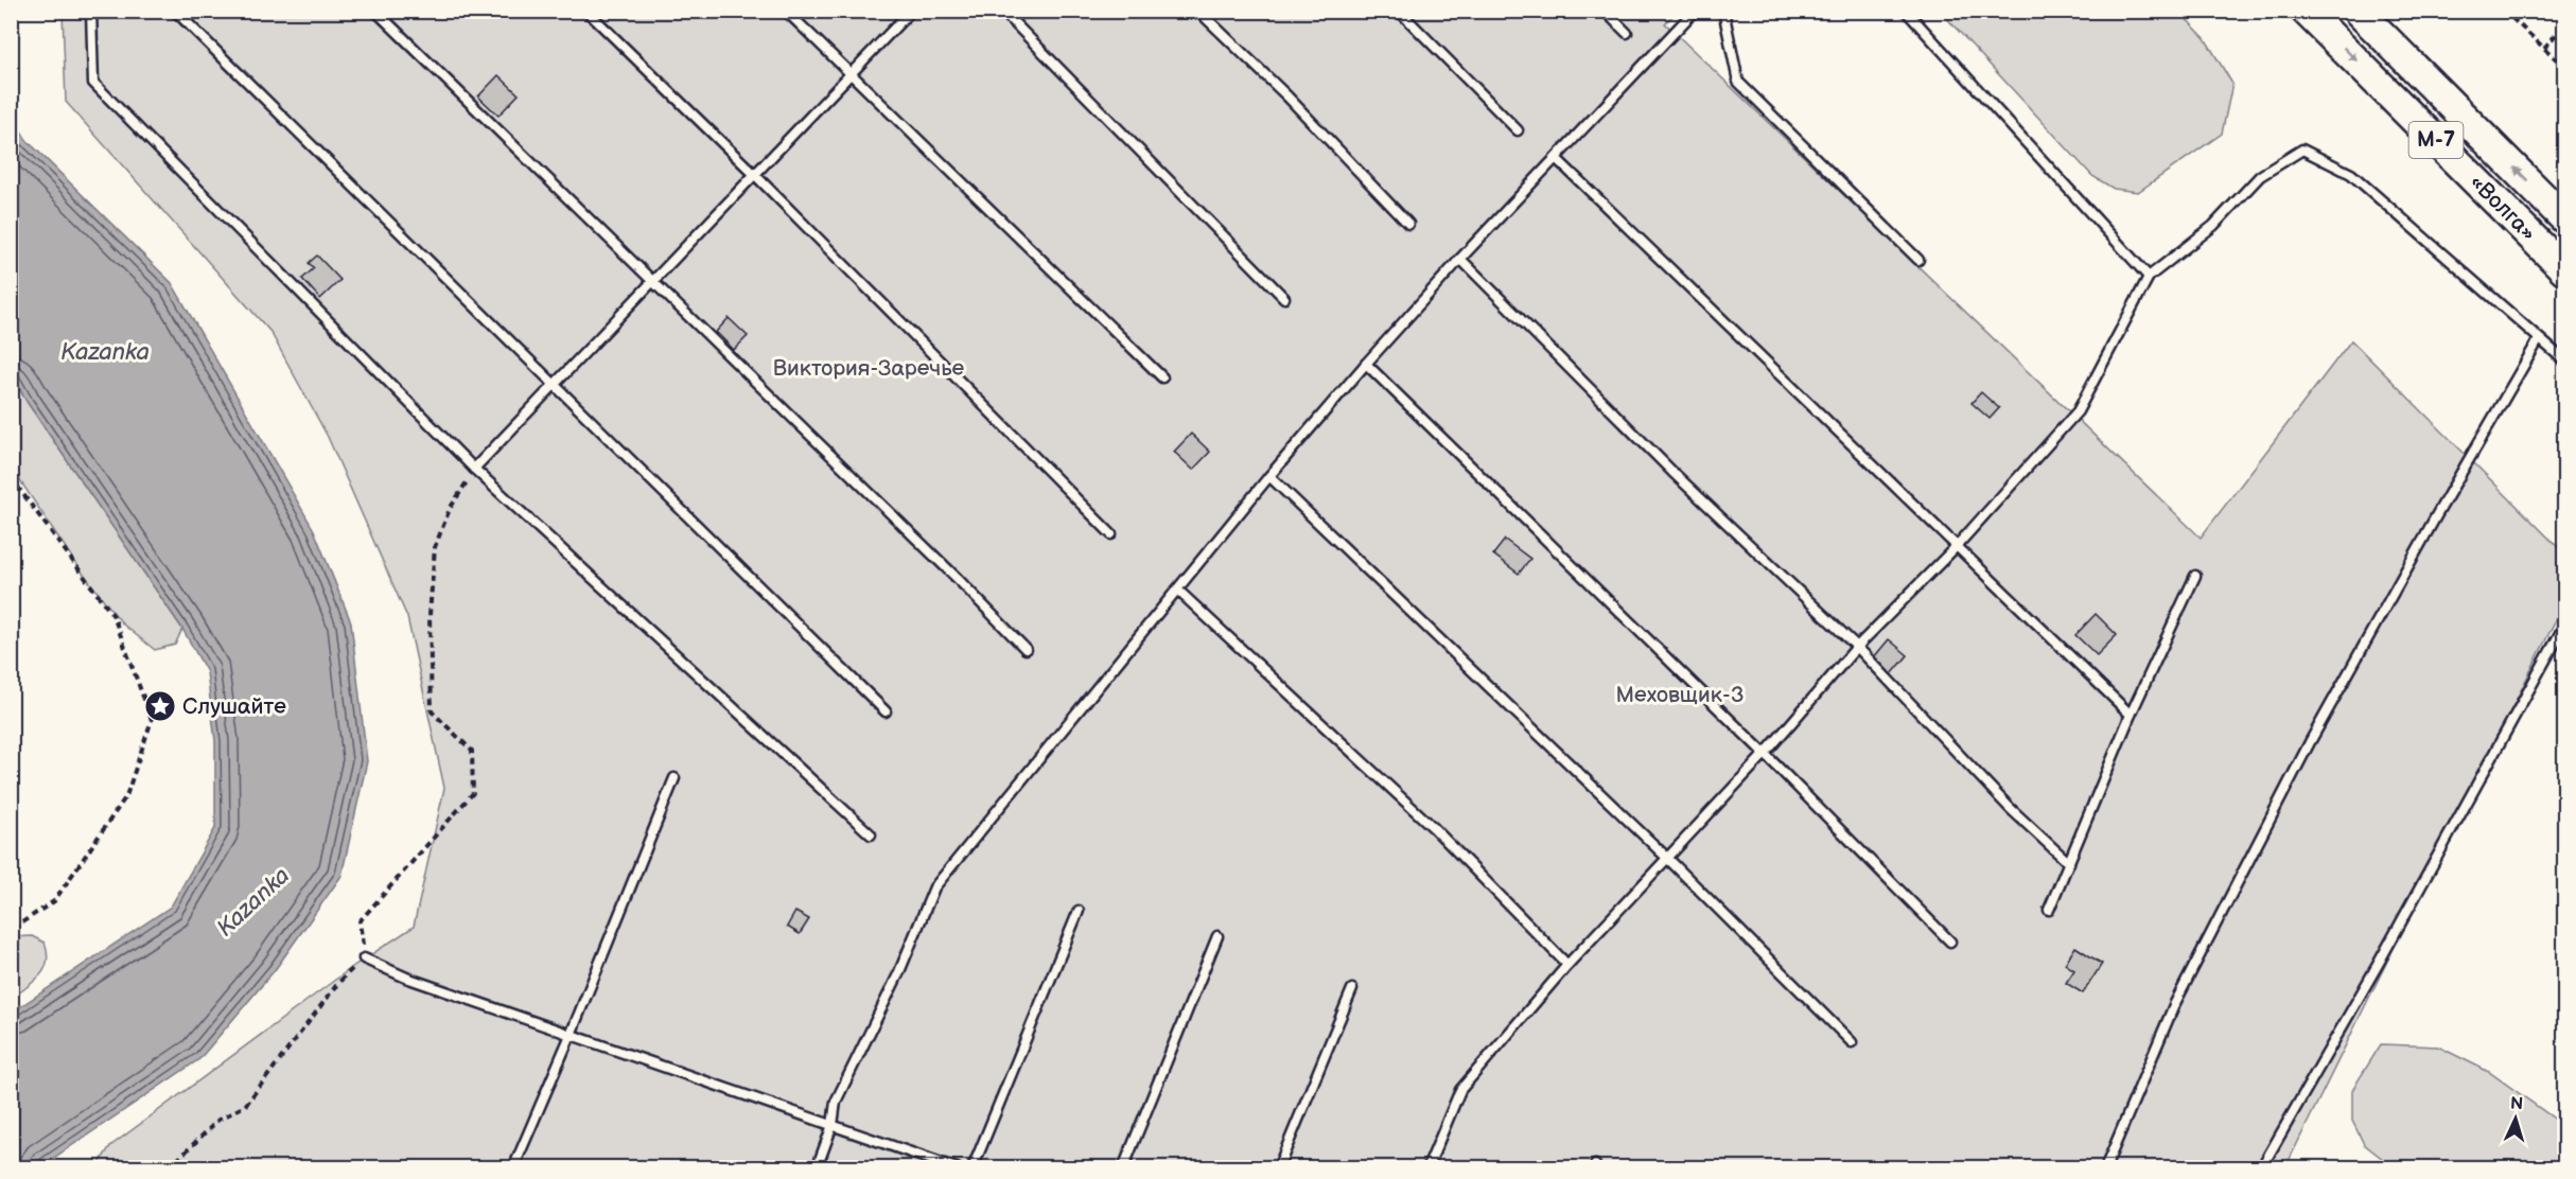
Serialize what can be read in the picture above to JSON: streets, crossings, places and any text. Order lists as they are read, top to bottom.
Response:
{
  "streets": {
    "highway": ["М-7", "«Волга»"]
  },
  "water": ["Kazanka"],
  "parks": ["Виктория-Заречье", "Меховщик-3"],
  "places": {
    "place": ["Слушайте"]
  },
  "north": "top"
}
